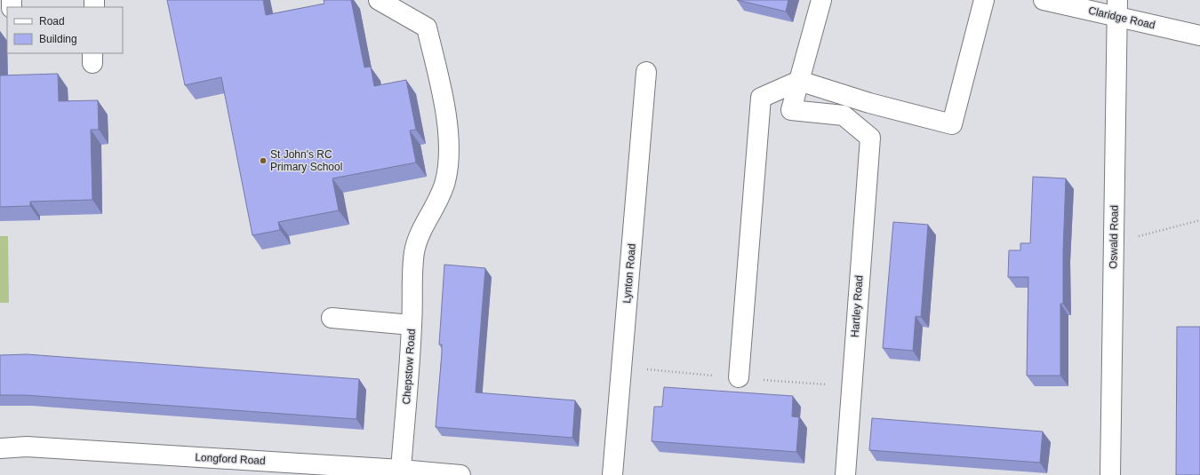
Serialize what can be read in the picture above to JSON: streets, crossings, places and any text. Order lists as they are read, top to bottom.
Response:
{
  "streets": {
    "street": [
      "Claridge Road",
      "Oswald Road",
      "Lynton Road",
      "Hartley Road",
      "Chepstow Road",
      "Longford Road"
    ]
  },
  "crossings": [
    ["Claridge Road", "Oswald Road"],
    ["Chepstow Road", "Longford Road"]
  ],
  "places": ["St John's RC Primary School"],
  "legend": ["Road", "Building"]
}
